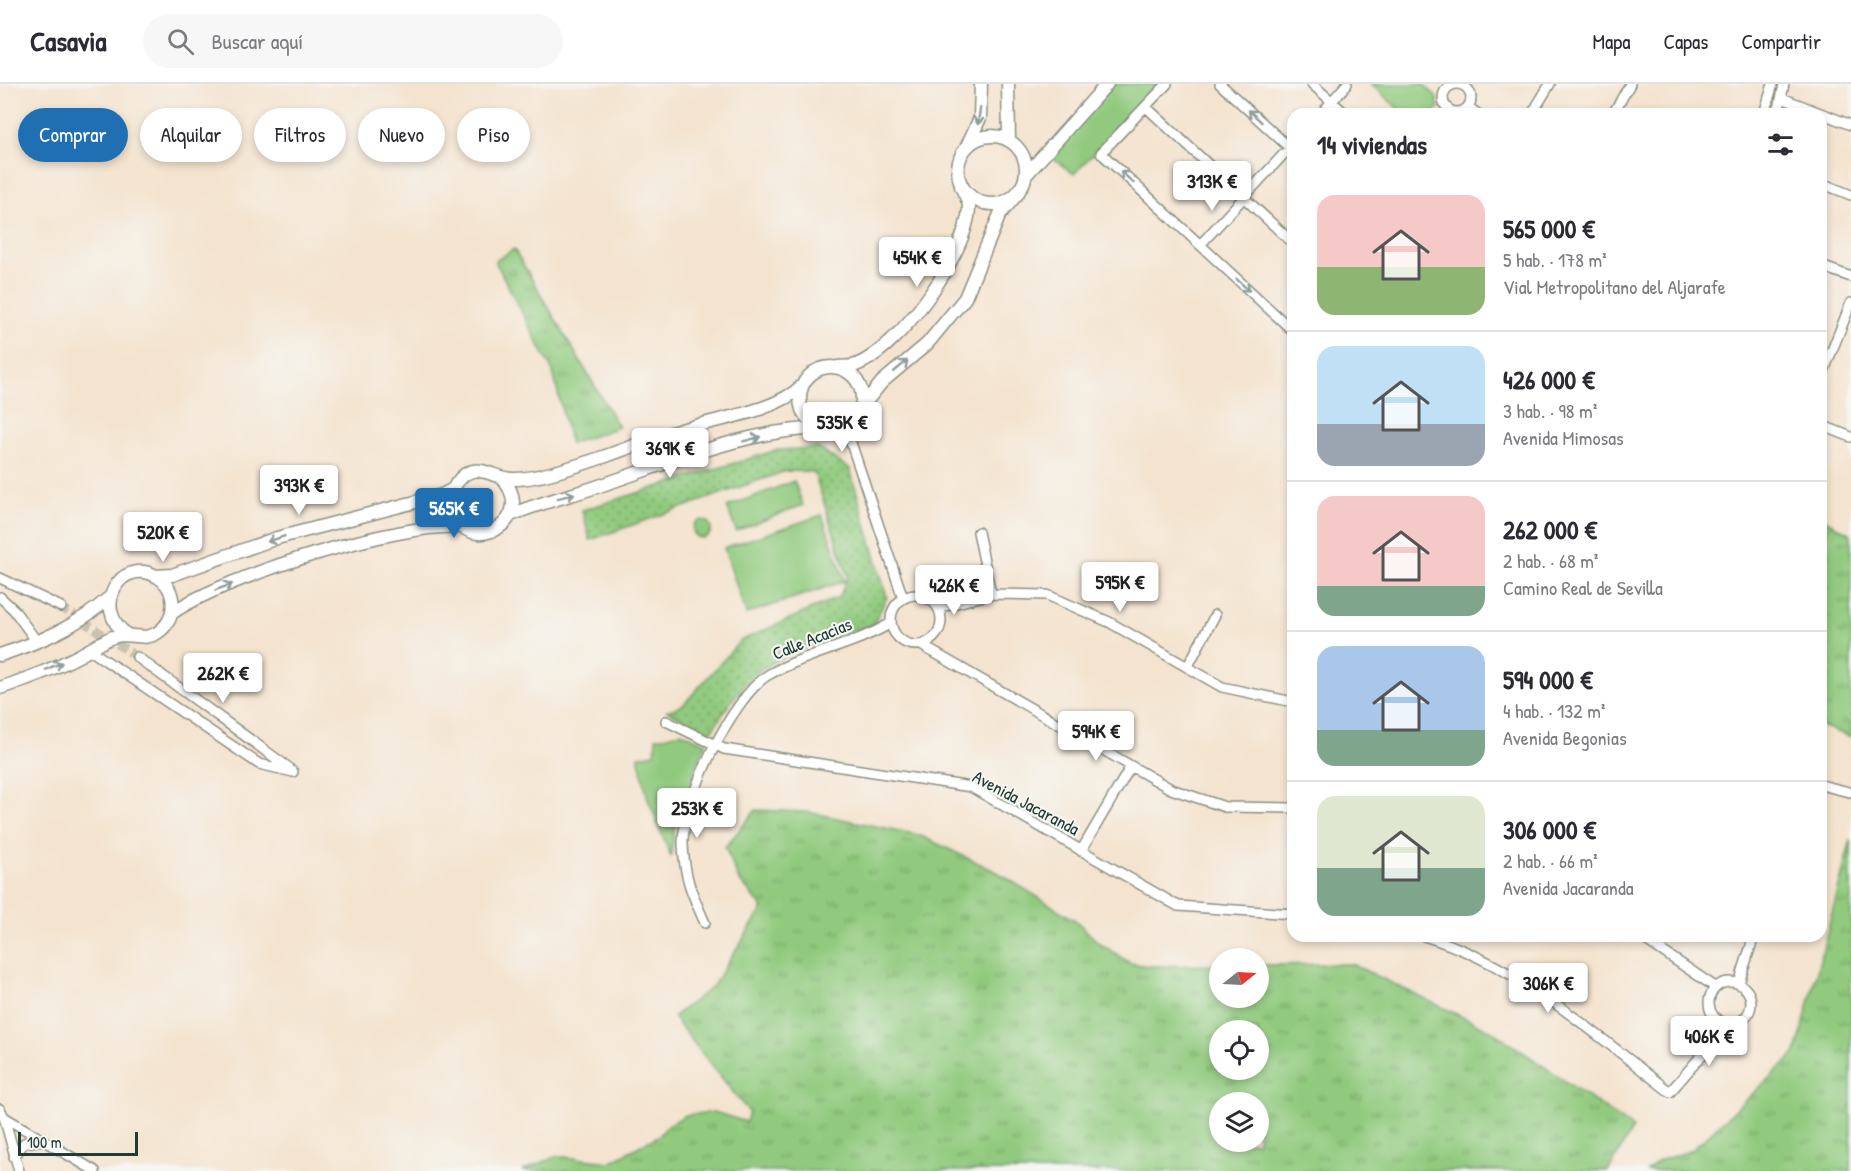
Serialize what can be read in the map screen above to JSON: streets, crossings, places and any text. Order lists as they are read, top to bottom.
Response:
{
  "streets": {
    "street": ["Calle Acacias", "Avenida Jacaranda"]
  },
  "crossings": [
    ["Calle Acacias", "Avenida Jacaranda"]
  ],
  "scale_bar": "100 m",
  "north": "right",
  "page": {
    "header": "Casavia",
    "search": "Buscar aquí",
    "nav": ["Mapa", "Capas", "Compartir"],
    "chip": [
      "Comprar",
      "Alquilar",
      "Filtros",
      "Nuevo",
      "Piso"
    ],
    "heading": "14 viviendas",
    "price": [
      "313K €",
      "454K €",
      "535K €",
      "369K €",
      "393K €",
      "565K €",
      "520K €",
      "595K €",
      "426K €",
      "262K €",
      "594K €",
      "253K €",
      "306K €",
      "406K €"
    ],
    "list": [
      {
        "name": "565 000 €",
        "note": "5 hab. · 178 m² · Vial Metropolitano del Aljarafe"
      },
      {
        "name": "426 000 €",
        "note": "3 hab. · 98 m² · Avenida Mimosas"
      },
      {
        "name": "262 000 €",
        "note": "2 hab. · 68 m² · Camino Real de Sevilla"
      },
      {
        "name": "594 000 €",
        "note": "4 hab. · 132 m² · Avenida Begonias"
      },
      {
        "name": "306 000 €",
        "note": "2 hab. · 66 m² · Avenida Jacaranda"
      }
    ],
    "scale": "100 m"
  }
}
